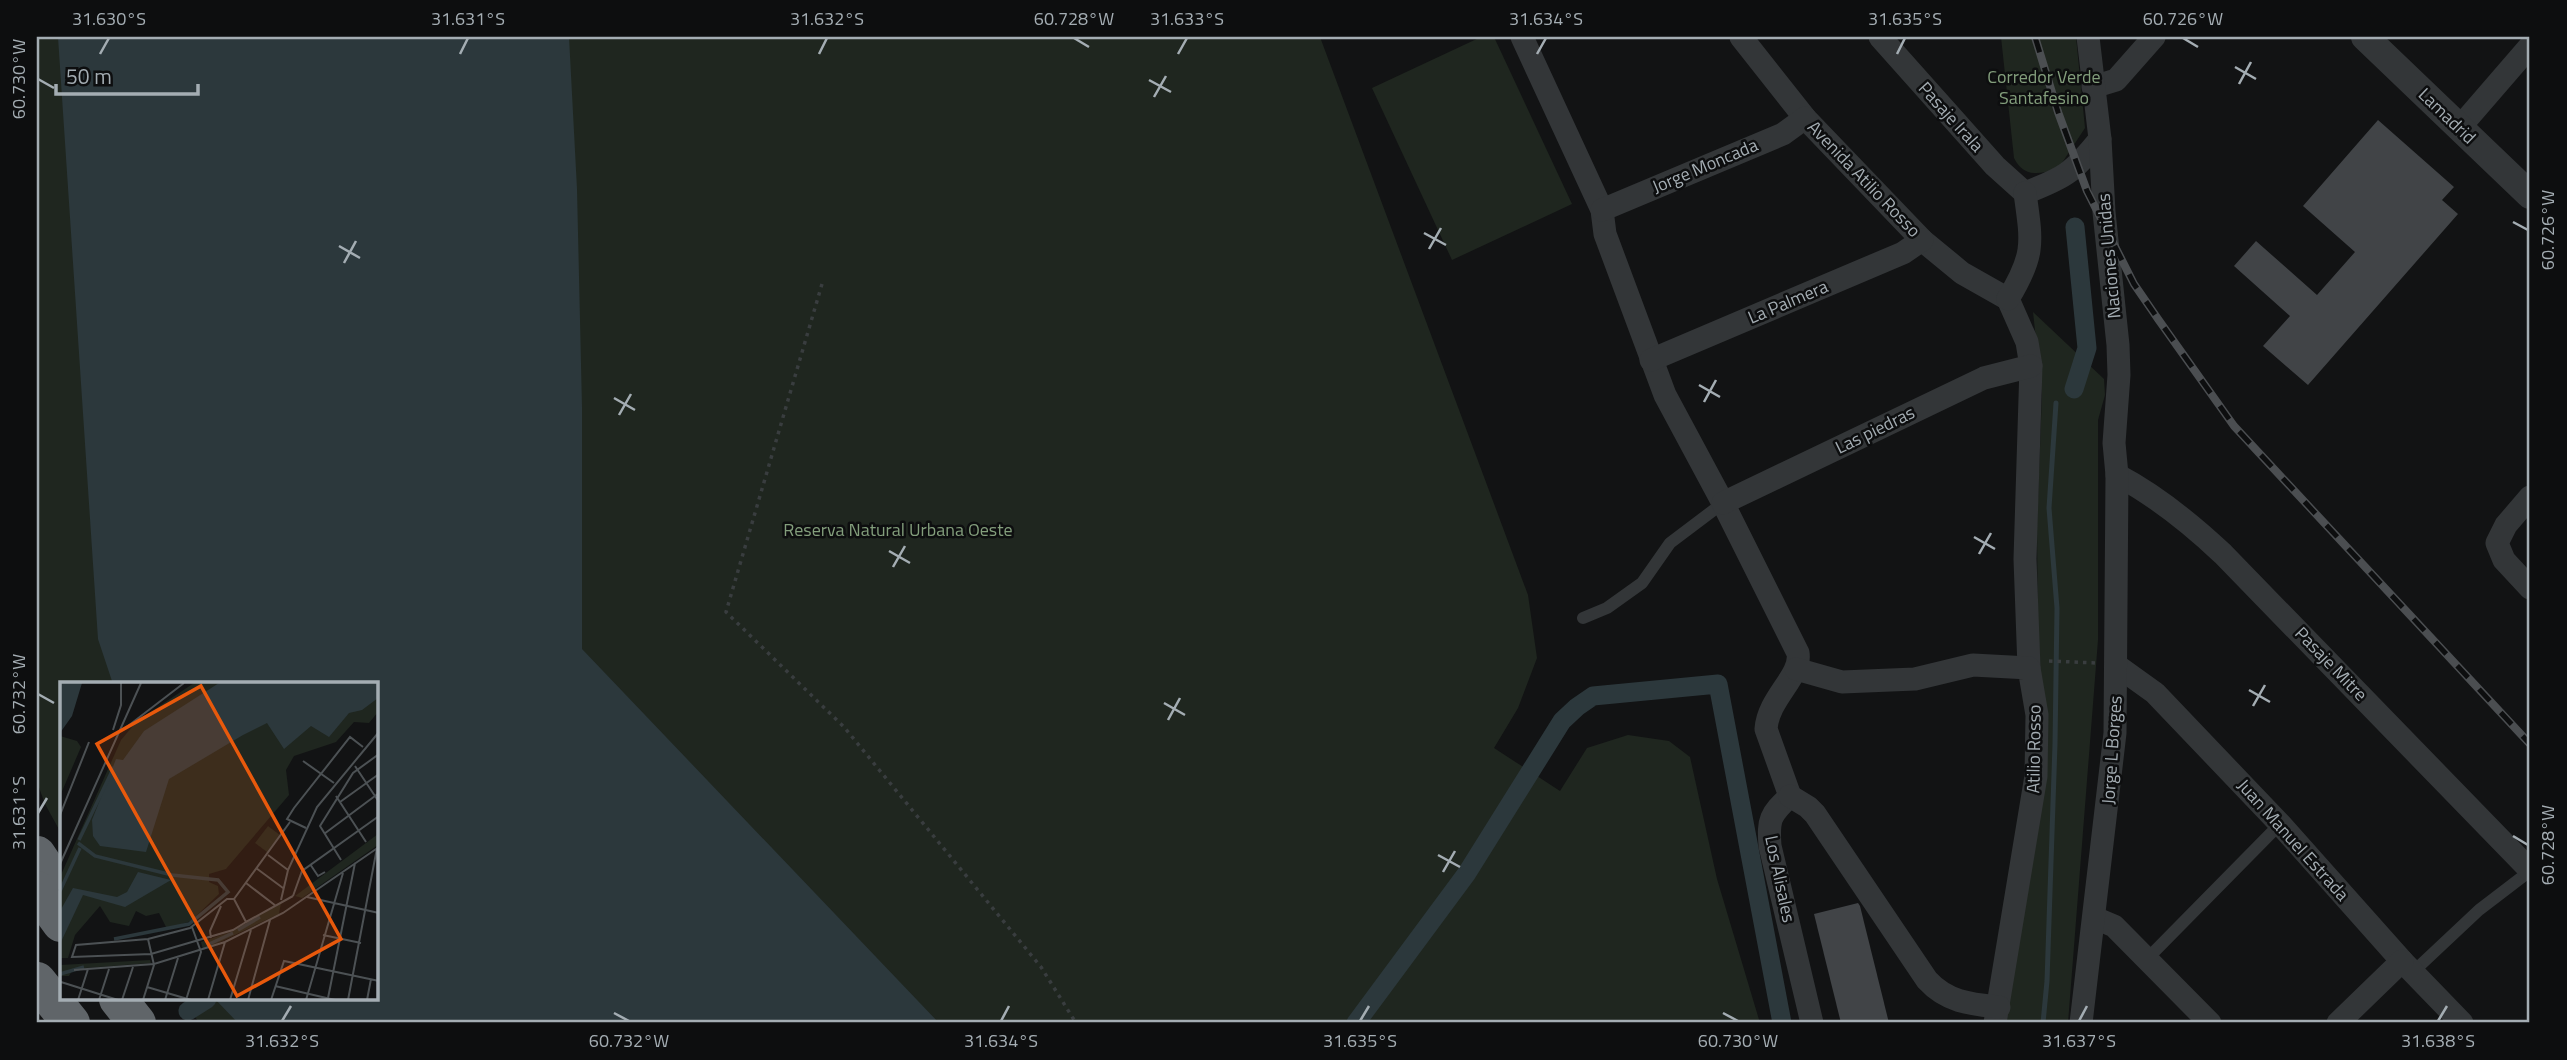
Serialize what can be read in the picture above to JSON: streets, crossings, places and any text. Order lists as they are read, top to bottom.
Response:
{
  "streets": {
    "street": [
      "Lamadrid",
      "Pasaje Irala",
      "Jorge Moncada",
      "Avenida Atilio Rosso",
      "Naciones Unidas",
      "La Palmera",
      "Las piedras",
      "Pasaje Mitre",
      "Atilio Rosso",
      "Jorge L Borges",
      "Juan Manuel Estrada",
      "Los Alisales"
    ]
  },
  "crossings": [
    ["Jorge Moncada", "Avenida Atilio Rosso"],
    ["Avenida Atilio Rosso", "La Palmera"],
    ["Avenida Atilio Rosso", "Atilio Rosso"],
    ["Naciones Unidas", "Pasaje Mitre"],
    ["Naciones Unidas", "Jorge L Borges"],
    ["Las piedras", "Atilio Rosso"],
    ["Pasaje Mitre", "Jorge L Borges"],
    ["Jorge L Borges", "Juan Manuel Estrada"]
  ],
  "parks": ["Corredor Verde Santafesino", "Reserva Natural Urbana Oeste"],
  "scale_bar": "50 m",
  "coordinates": [
    "31.630°S",
    "31.631°S",
    "31.632°S",
    "60.728°W",
    "31.633°S",
    "31.634°S",
    "31.635°S",
    "60.726°W",
    "60.730°W",
    "60.732°W",
    "31.637°S",
    "31.638°S"
  ]
}
